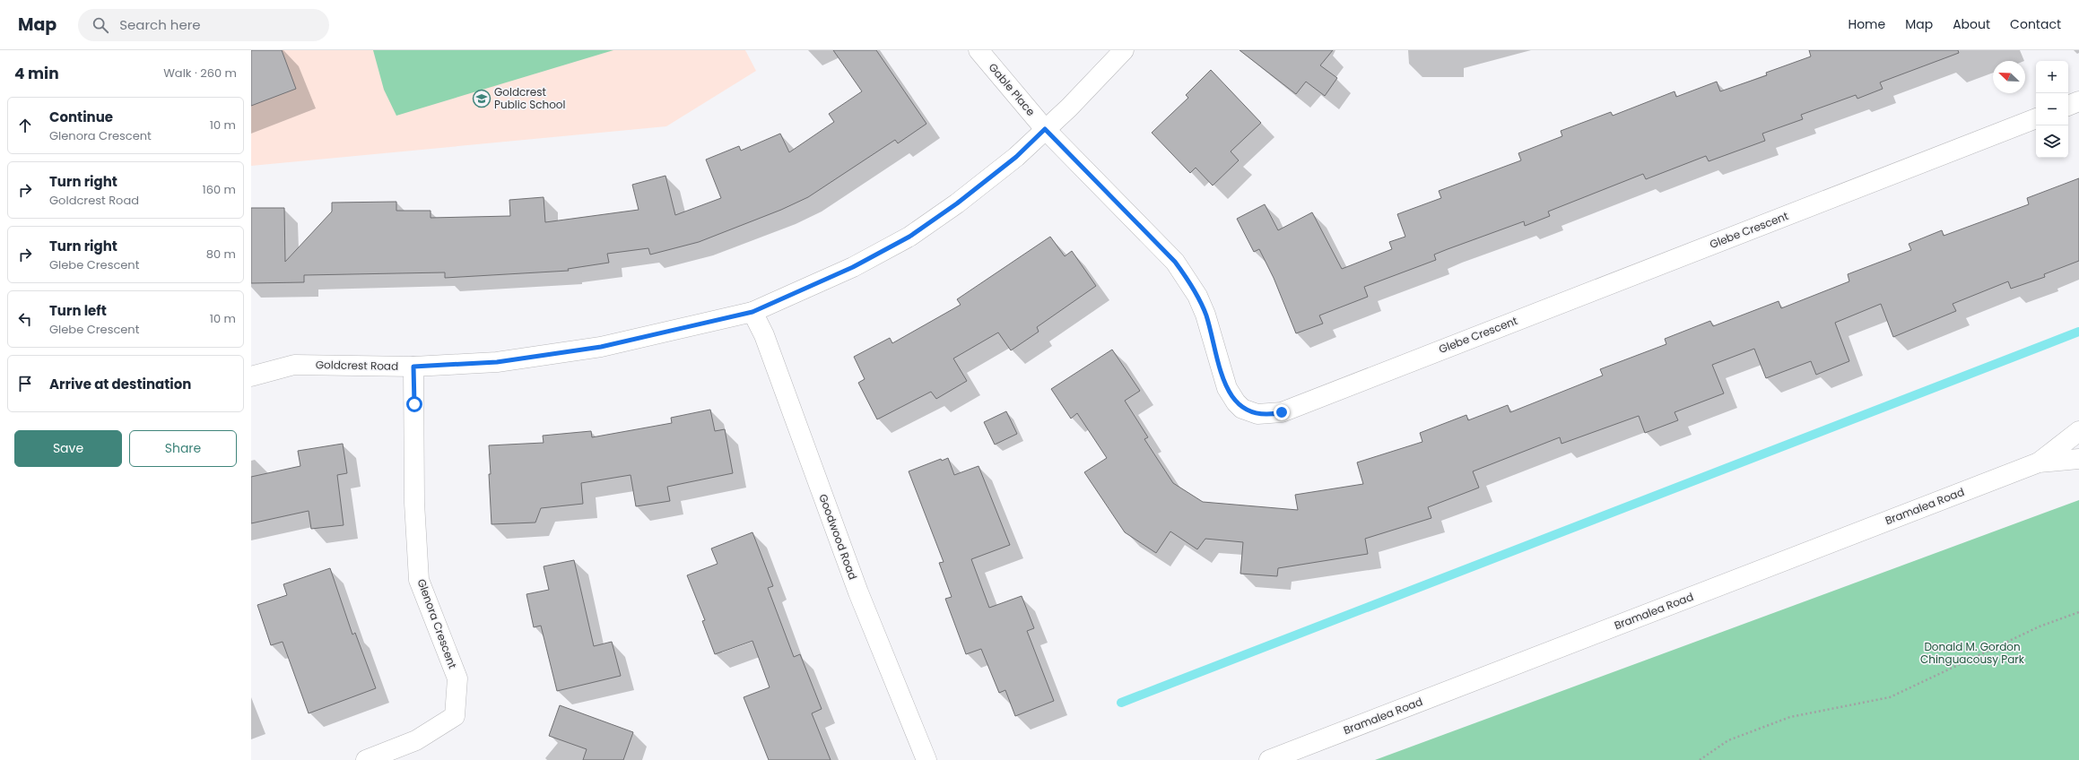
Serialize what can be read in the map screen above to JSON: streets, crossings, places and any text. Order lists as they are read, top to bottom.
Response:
{
  "streets": {
    "street": [
      "Gable Place",
      "Glebe Crescent",
      "Goldcrest Road",
      "Bramalea Road",
      "Goodwood Road",
      "Glenora Crescent"
    ]
  },
  "crossings": [
    ["Gable Place", "Glebe Crescent"],
    ["Gable Place", "Goldcrest Road"],
    ["Glebe Crescent", "Goldcrest Road"],
    ["Goldcrest Road", "Goodwood Road"],
    ["Goldcrest Road", "Glenora Crescent"]
  ],
  "parks": ["Donald M. Gordon Chinguacousy Park"],
  "places": {
    "school or university": ["Goldcrest Public School"]
  },
  "north": "top left",
  "page": {
    "header": "Map",
    "search": "Search here",
    "nav": [
      "Home",
      "Map",
      "About",
      "Contact"
    ],
    "heading": ["4 min", "Walk · 260 m"],
    "map_buttons": ["+", "−"],
    "list": [
      ["Continue", "Glenora Crescent", "10 m"],
      ["Turn right", "Goldcrest Road", "160 m"],
      ["Turn right", "Glebe Crescent", "80 m"],
      ["Turn left", "Glebe Crescent", "10 m"],
      "Arrive at destination"
    ],
    "buttons": ["Save", "Share"]
  }
}
